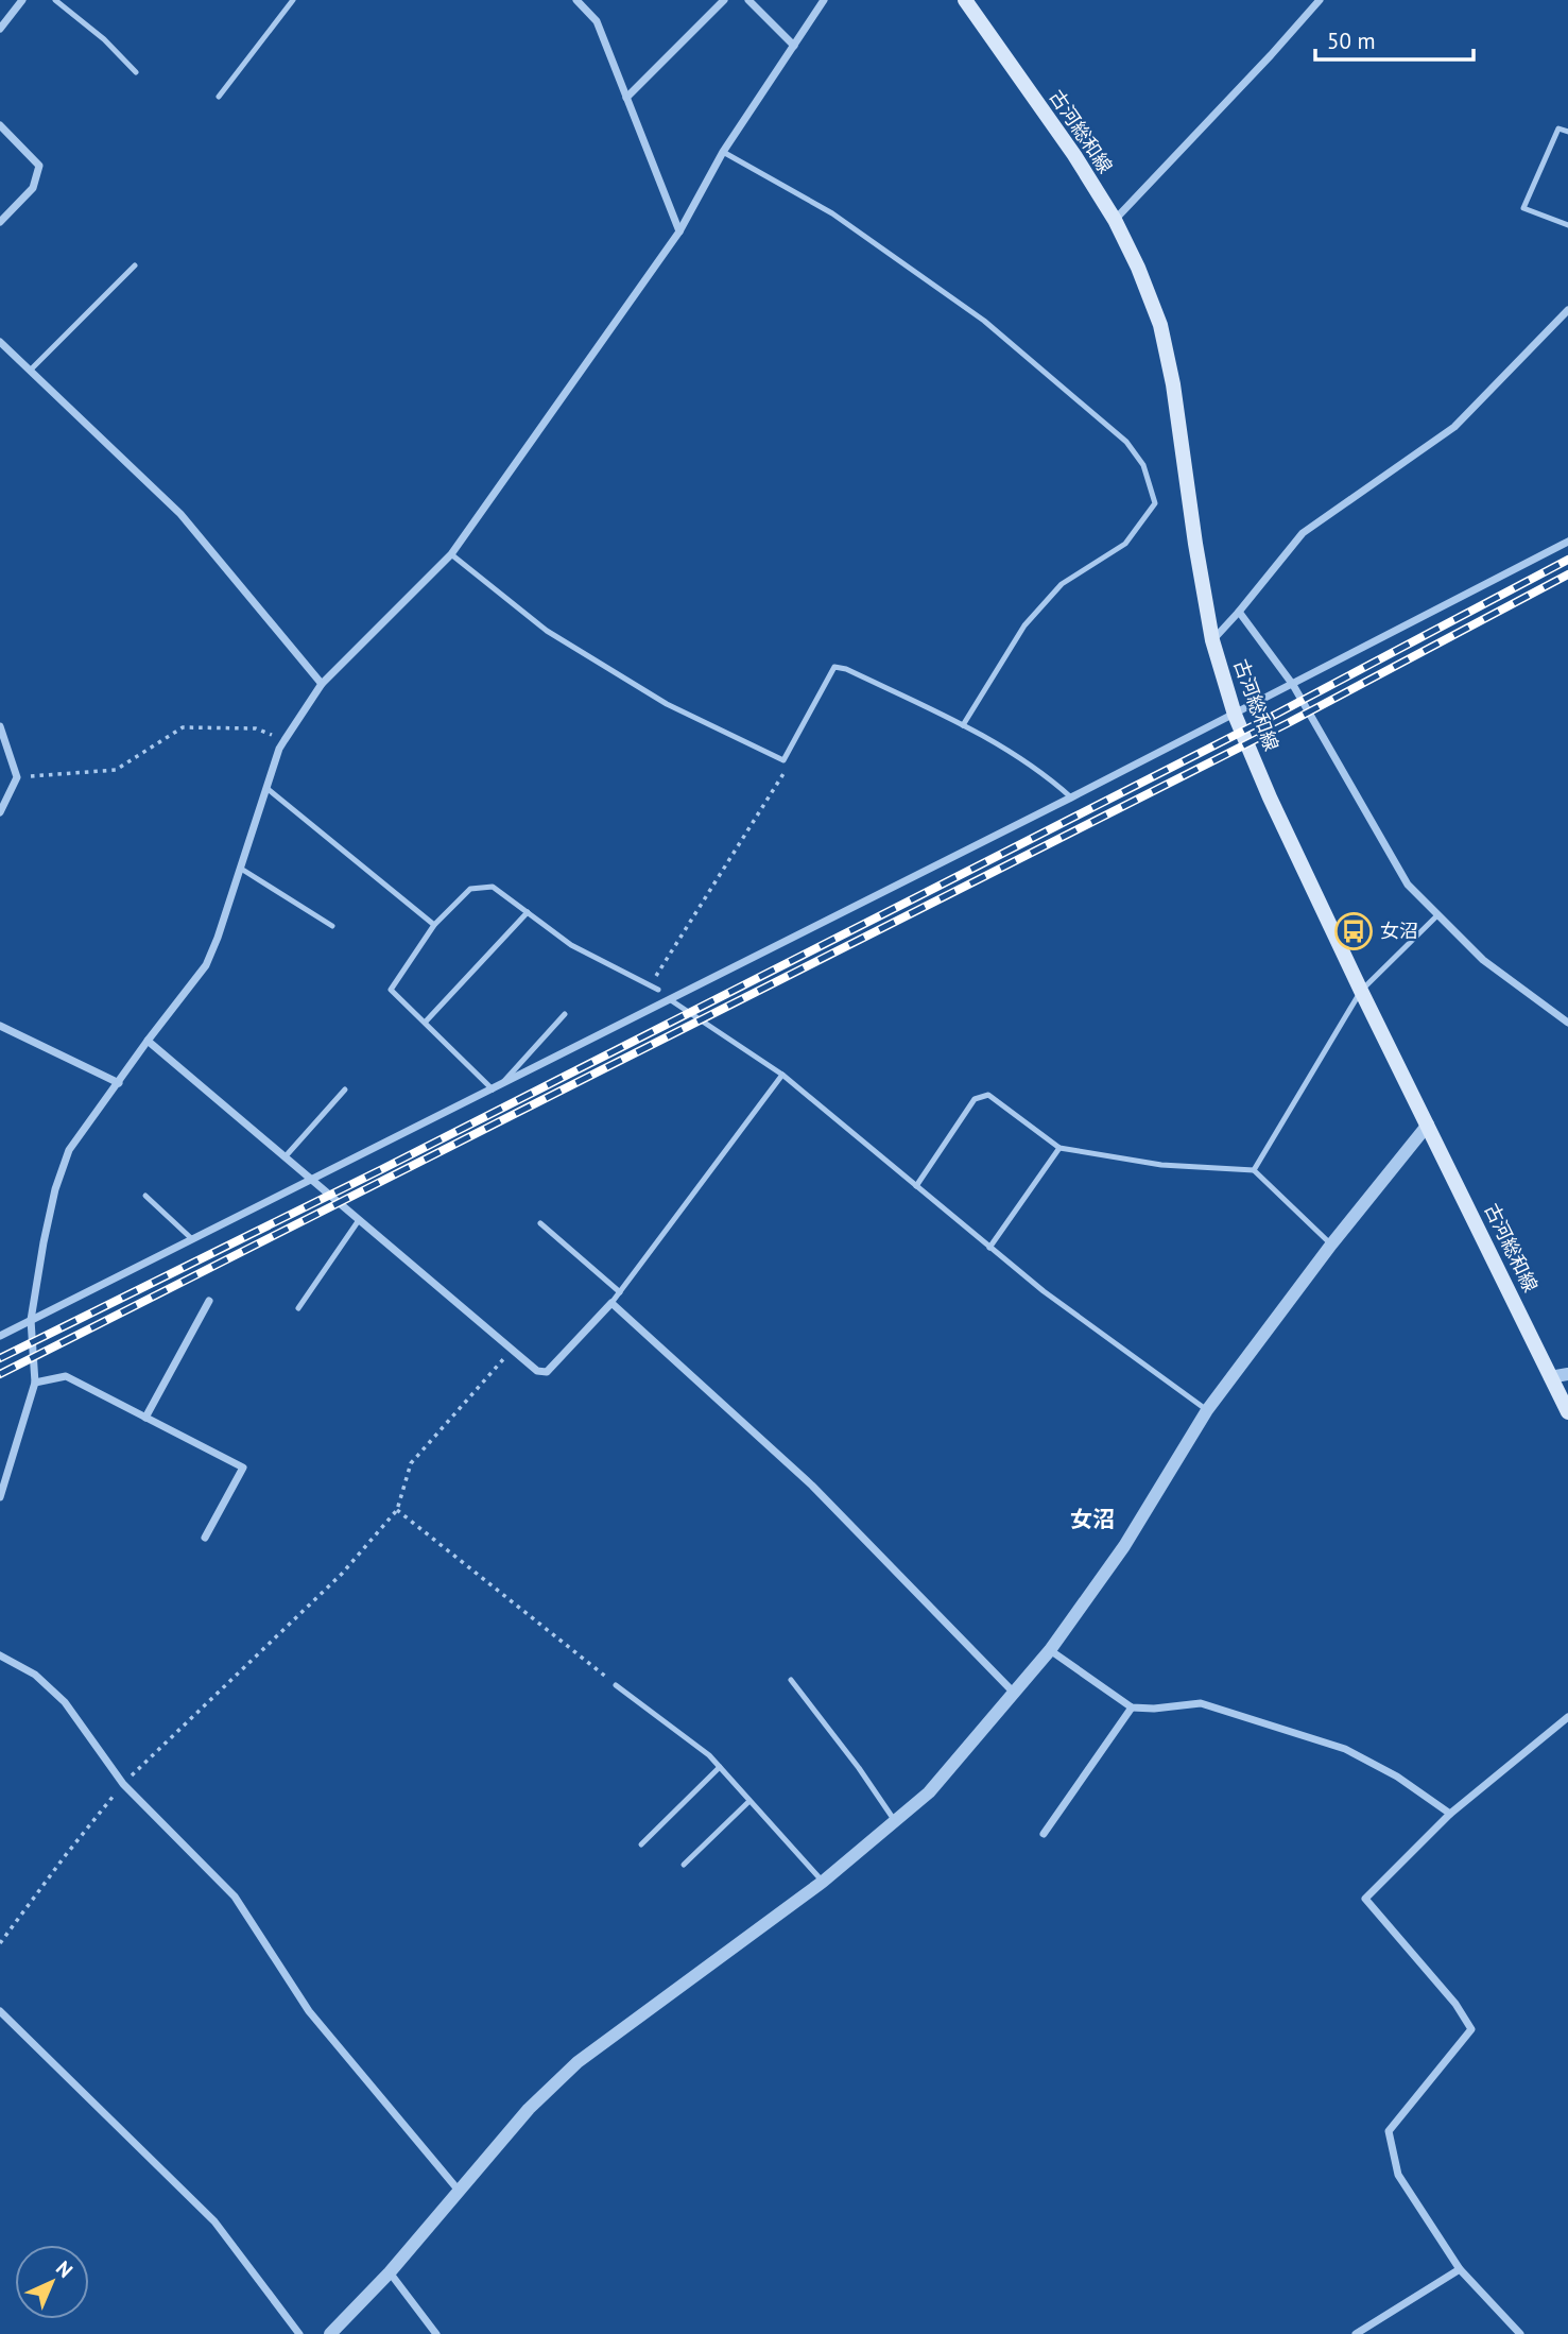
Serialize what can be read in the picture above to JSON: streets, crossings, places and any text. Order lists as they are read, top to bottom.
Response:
{
  "streets": {
    "main road": ["古河総和線"]
  },
  "districts": ["女沼"],
  "places": {
    "bus stop": ["女沼"]
  },
  "scale_bar": "50 m",
  "north": "top right"
}
